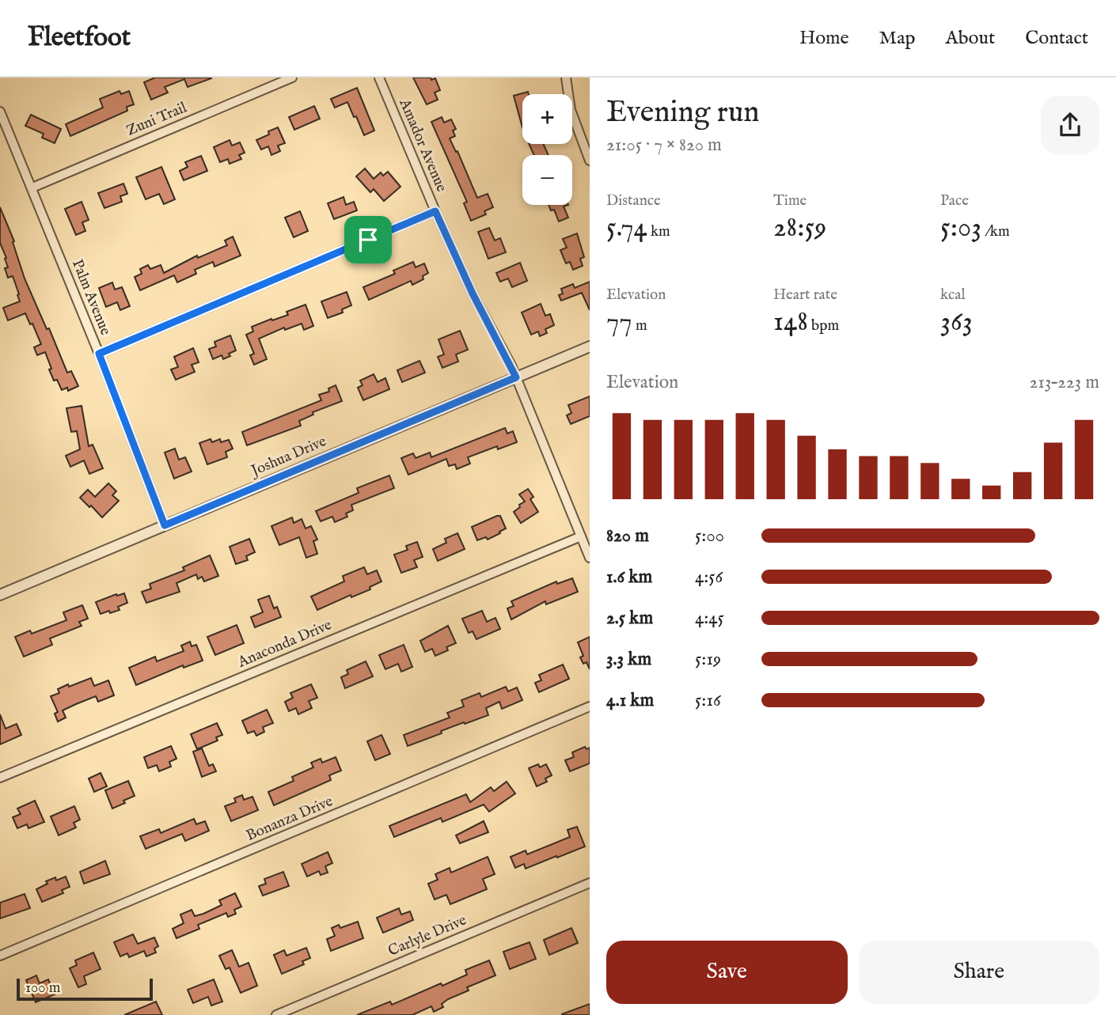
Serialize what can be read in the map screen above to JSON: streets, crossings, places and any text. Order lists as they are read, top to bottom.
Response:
{
  "streets": {
    "street": [
      "Zuni Trail",
      "Amador Avenue",
      "Palm Avenue",
      "Joshua Drive",
      "Anaconda Drive",
      "Bonanza Drive",
      "Carlyle Drive"
    ]
  },
  "crossings": [
    ["Zuni Trail", "Palm Avenue"],
    ["Amador Avenue", "Joshua Drive"],
    ["Amador Avenue", "Anaconda Drive"],
    ["Palm Avenue", "Joshua Drive"]
  ],
  "scale_bar": "100 m",
  "page": {
    "header": "Fleetfoot",
    "nav": [
      "Home",
      "Map",
      "About",
      "Contact"
    ],
    "heading": ["Evening run", "21:05 · 7 × 820 m"],
    "map_buttons": ["+", "−"],
    "stats": [
      ["Distance", "5.74 km"],
      ["Time", "28:59"],
      ["Pace", "5:03 /km"],
      ["Elevation", "77 m"],
      ["Heart rate", "148 bpm"],
      ["kcal", "363"]
    ],
    "chart": ["Elevation", "213–223 m"],
    "list": [
      {
        "name": "820 m",
        "note": "5:00"
      },
      {
        "name": "1.6 km",
        "note": "4:56"
      },
      {
        "name": "2.5 km",
        "note": "4:45"
      },
      {
        "name": "3.3 km",
        "note": "5:19"
      },
      {
        "name": "4.1 km",
        "note": "5:16"
      }
    ],
    "buttons": ["Save", "Share"],
    "scale": "100 m"
  }
}
